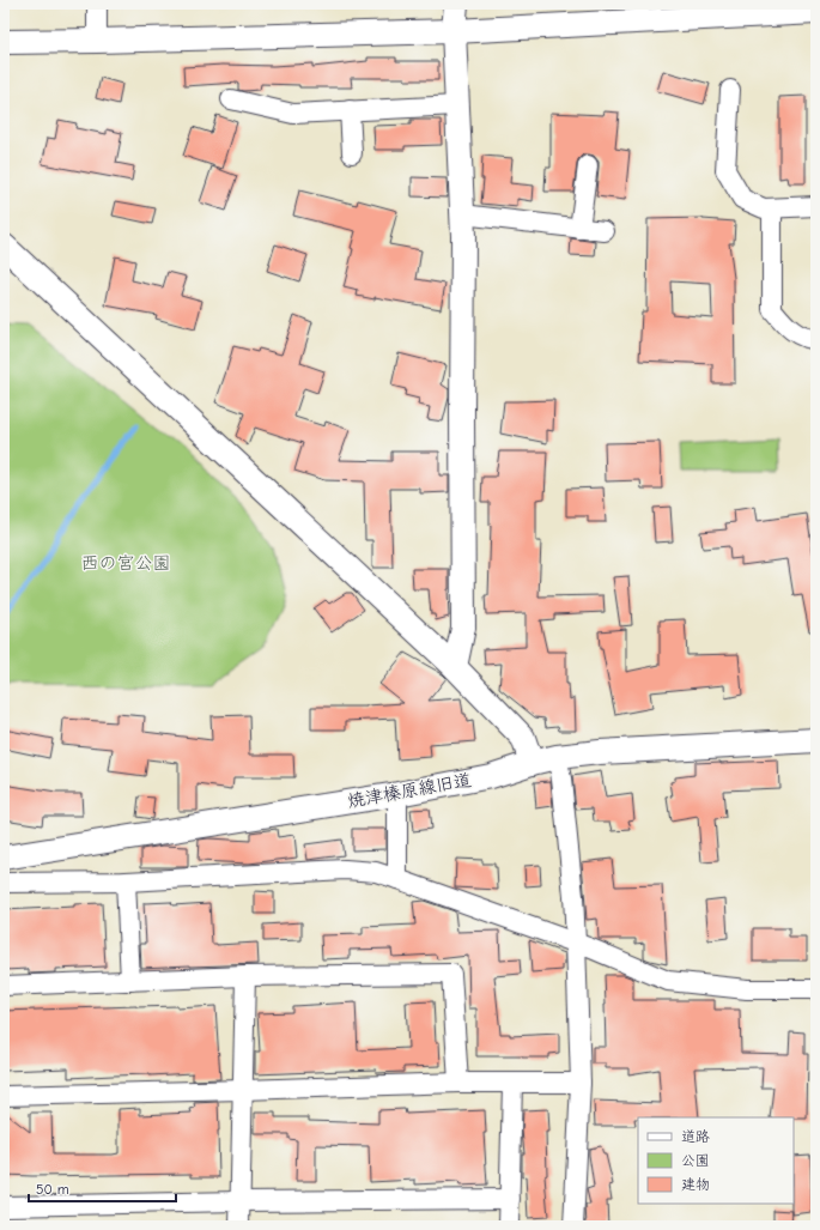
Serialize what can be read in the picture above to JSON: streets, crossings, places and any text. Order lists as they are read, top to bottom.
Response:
{
  "streets": {
    "street": ["焼津榛原線旧道"]
  },
  "parks": ["西の宮公園"],
  "legend": ["道路", "公園", "建物"],
  "scale_bar": "50 m"
}
